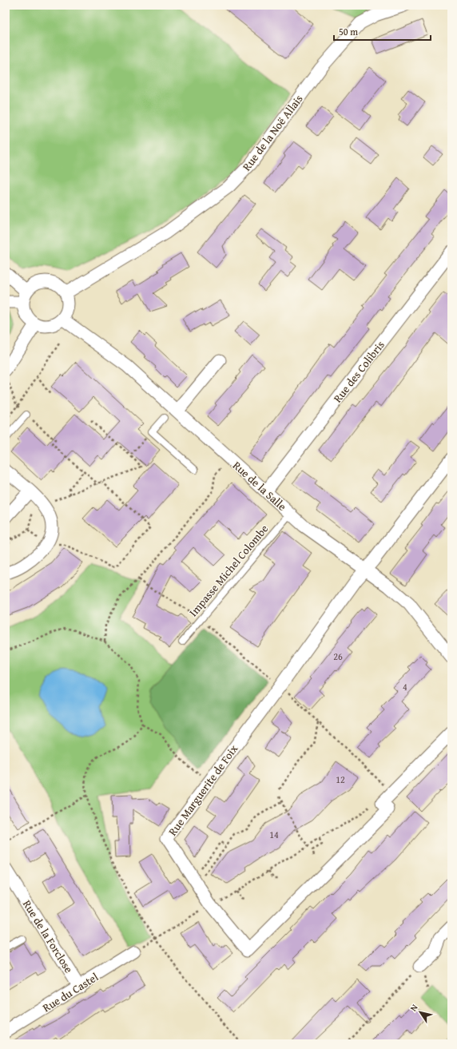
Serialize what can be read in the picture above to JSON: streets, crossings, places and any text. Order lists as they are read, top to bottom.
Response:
{
  "streets": {
    "street": [
      "Rue de la Noë Allais",
      "Rue des Colibris",
      "Rue de la Salle",
      "Rue Marguerite de Foix",
      "Rue de la Forclose",
      "Rue du Castel"
    ],
    "lane": ["Impasse Michel Colombe"]
  },
  "crossings": [
    ["Rue de la Noë Allais", "Rue de la Salle"],
    ["Rue des Colibris", "Rue de la Salle"],
    ["Rue de la Salle", "Impasse Michel Colombe"],
    ["Rue de la Salle", "Rue Marguerite de Foix"],
    ["Rue de la Forclose", "Rue du Castel"]
  ],
  "house_numbers": [
    "26",
    "4",
    "12",
    "14"
  ],
  "scale_bar": "50 m",
  "north": "top left"
}
